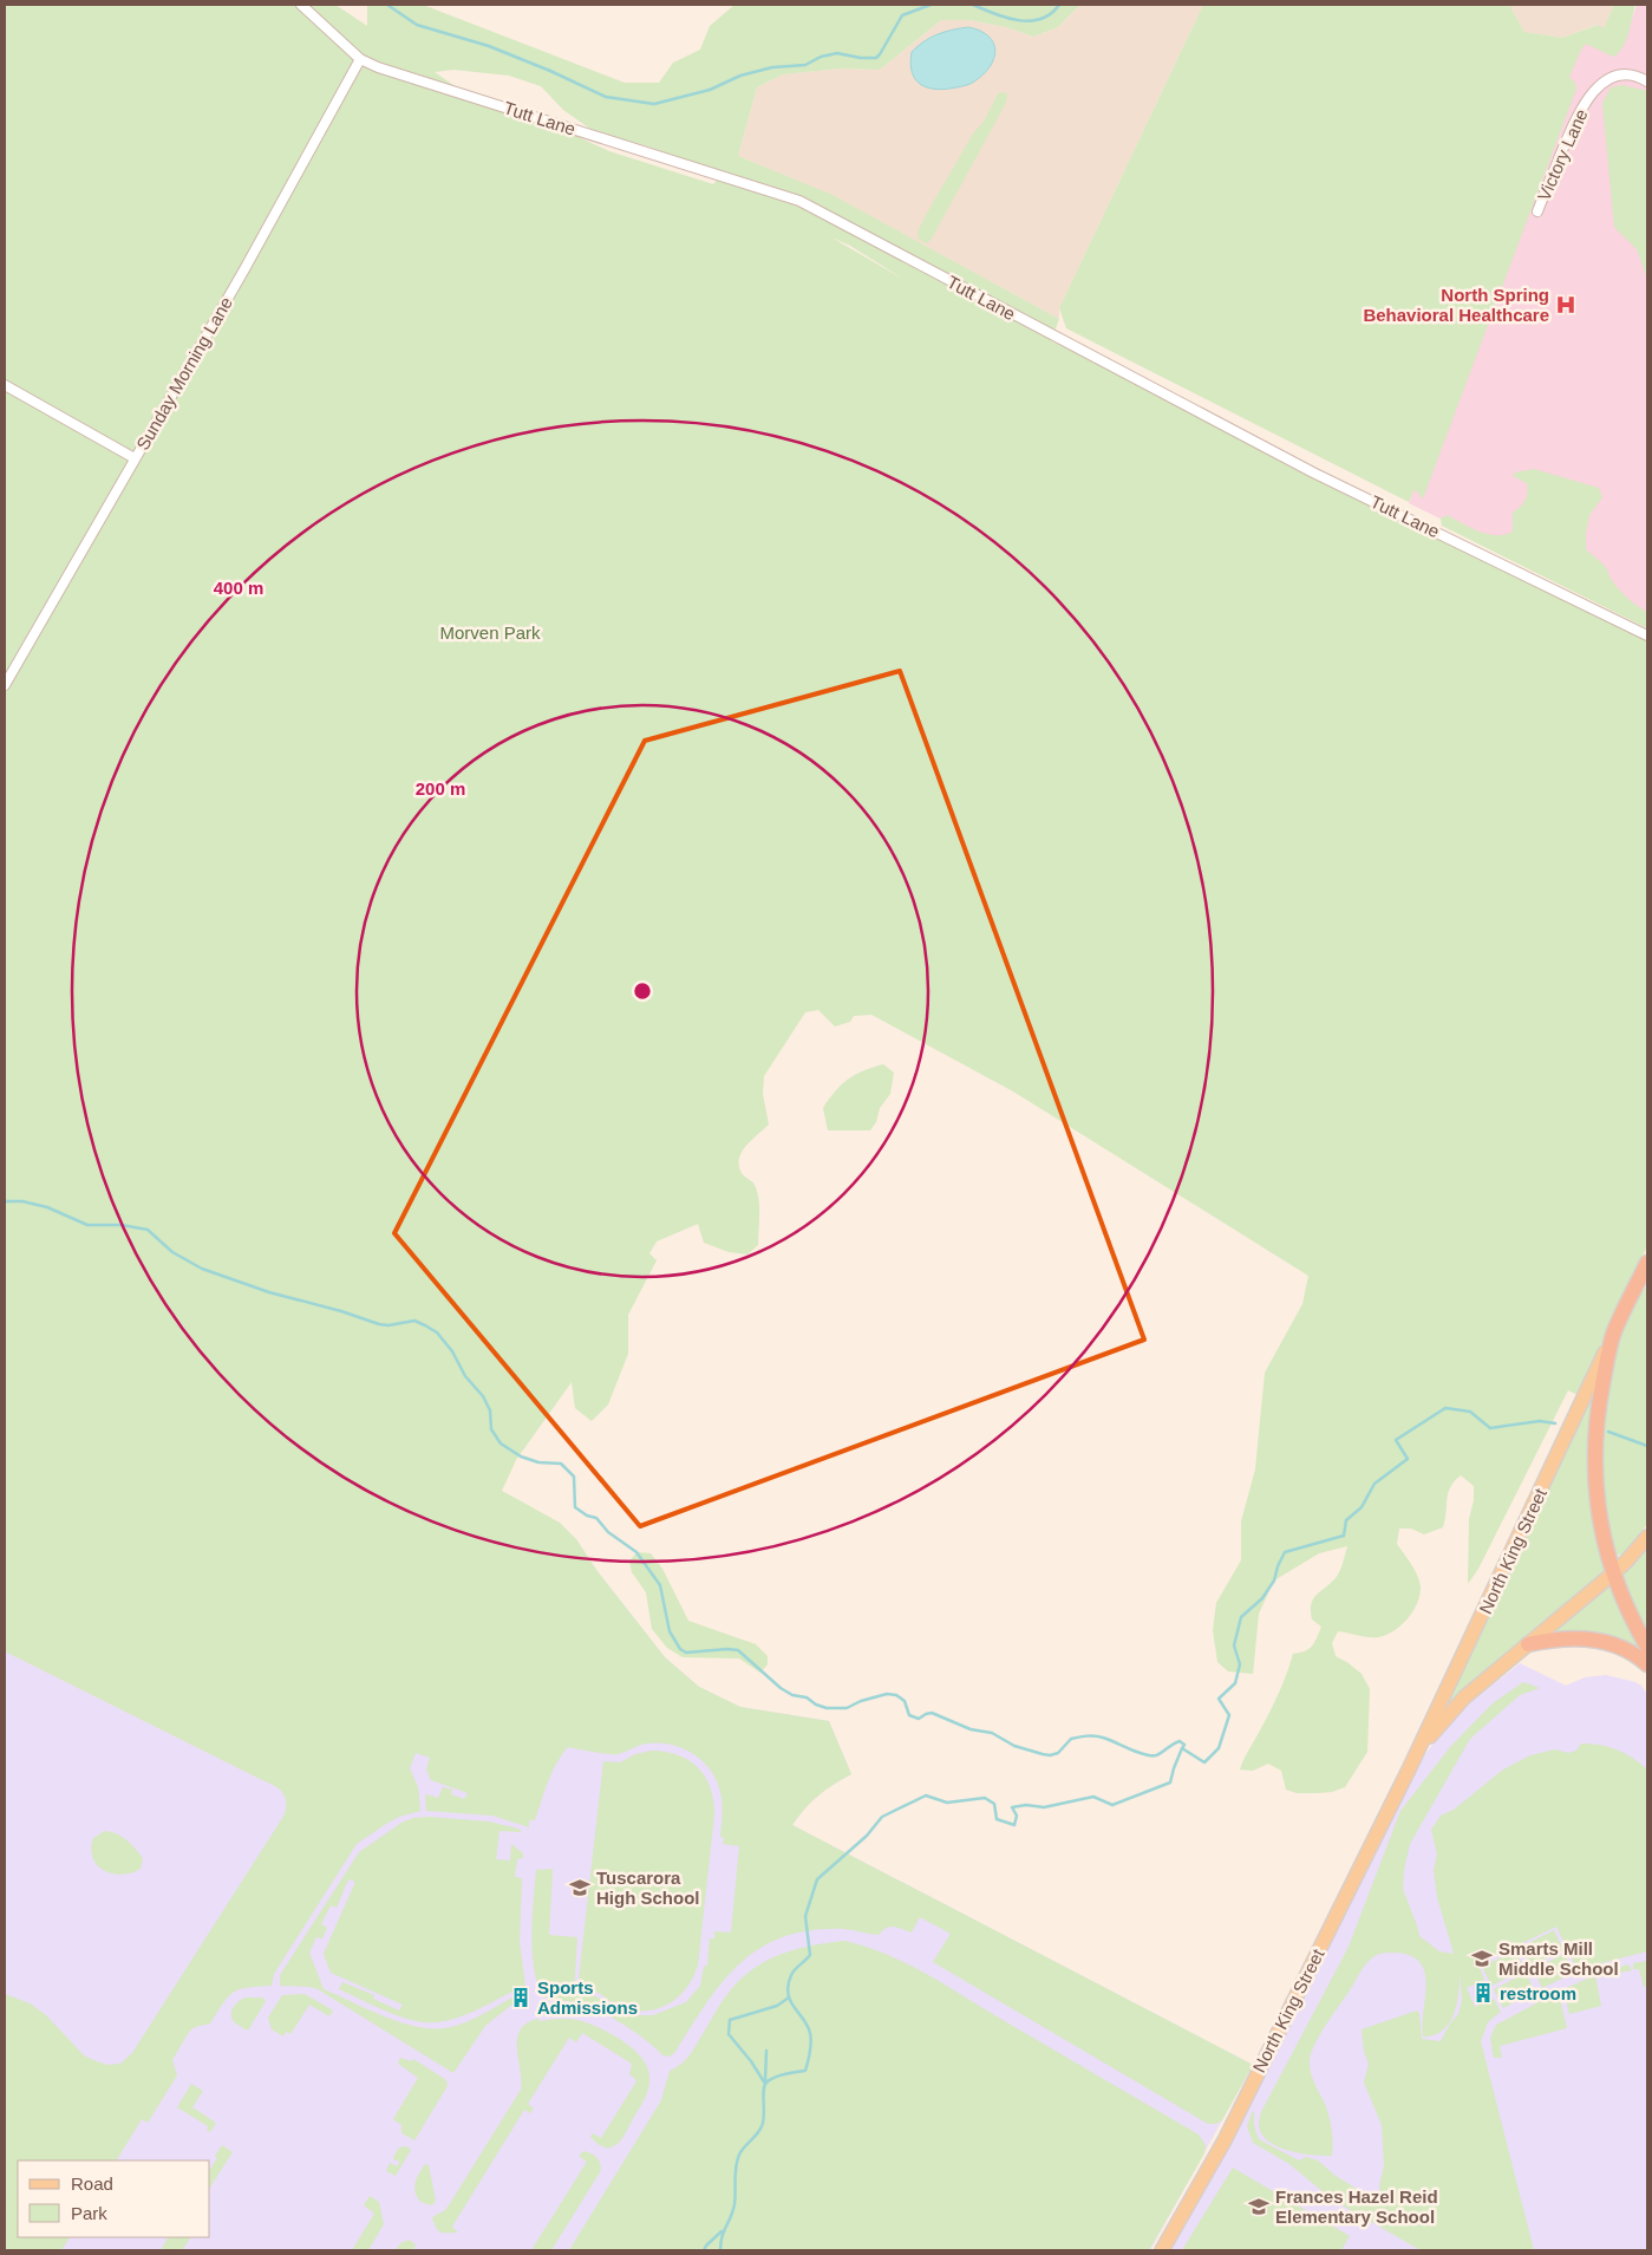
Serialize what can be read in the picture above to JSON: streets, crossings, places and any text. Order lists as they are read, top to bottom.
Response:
{
  "streets": {
    "main road": ["North King Street"],
    "street": ["Tutt Lane", "Victory Lane", "Sunday Morning Lane"]
  },
  "crossings": [
    ["Tutt Lane", "Sunday Morning Lane"]
  ],
  "parks": ["Morven Park"],
  "places": {
    "hospital": ["North Spring Behavioral Healthcare"],
    "school or university": ["Tuscarora High School", "Smarts Mill Middle School", "Frances Hazel Reid Elementary School"],
    "building": ["restroom", "Sports Admissions"]
  },
  "legend": ["Road", "Park"],
  "rings": ["400 m", "200 m"]
}
